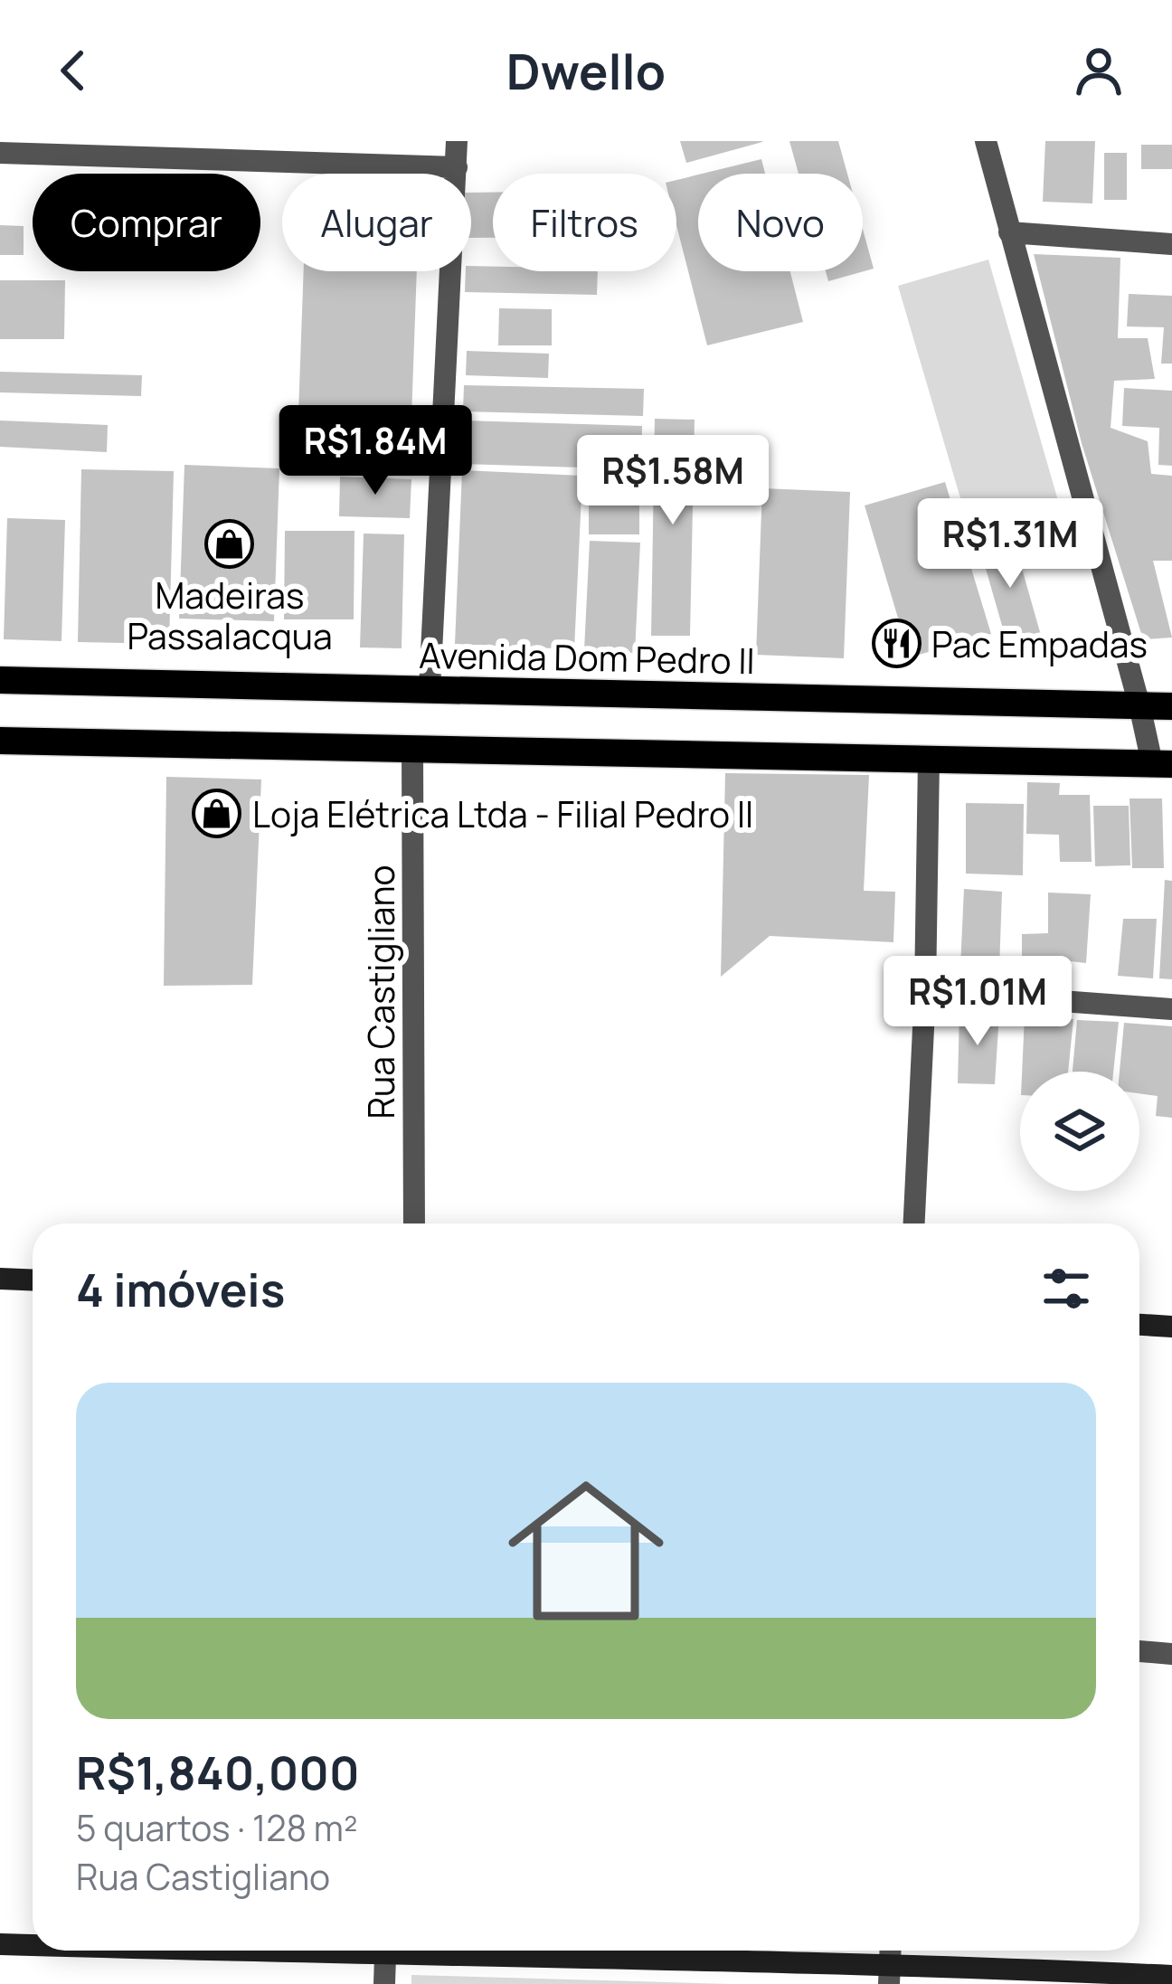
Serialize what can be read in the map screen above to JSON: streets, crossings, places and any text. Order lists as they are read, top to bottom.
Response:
{
  "streets": {
    "main road": ["Avenida Dom Pedro II"],
    "street": ["Rua Castigliano"]
  },
  "places": {
    "shop": ["Madeiras Passalacqua", "Loja Elétrica Ltda - Filial Pedro II"],
    "restaurant": ["Pac Empadas"]
  },
  "page": {
    "header": "Dwello",
    "chip": [
      "Comprar",
      "Alugar",
      "Filtros",
      "Novo"
    ],
    "price": [
      "R$1.84M",
      "R$1.58M",
      "R$1.31M",
      "R$1.01M"
    ],
    "heading": "4 imóveis",
    "list": [
      {
        "name": "R$1,840,000",
        "note": "5 quartos · 128 m² · Rua Castigliano"
      }
    ]
  }
}
